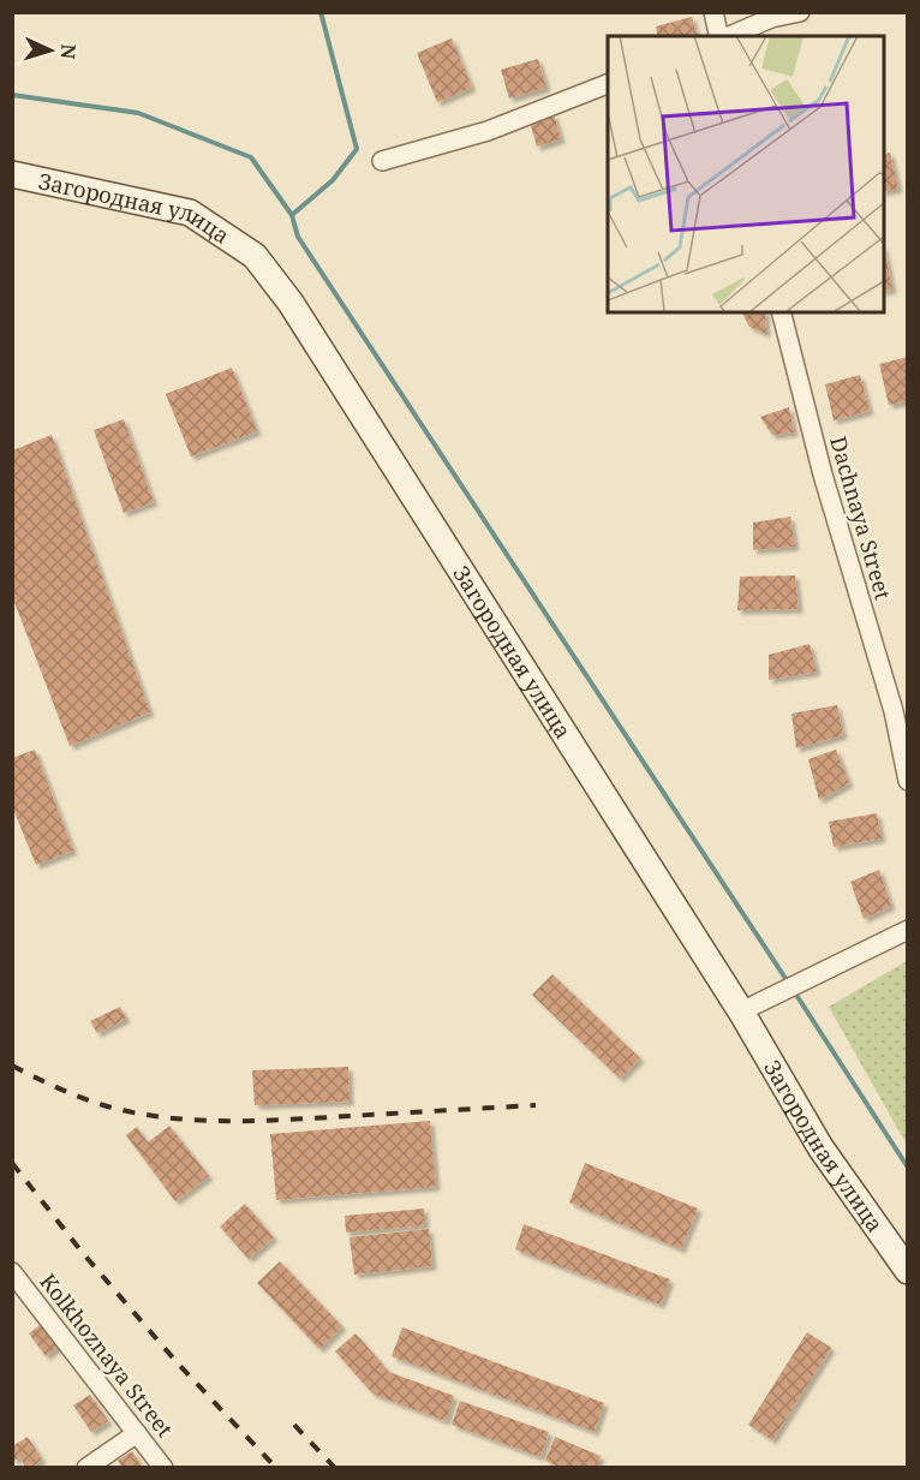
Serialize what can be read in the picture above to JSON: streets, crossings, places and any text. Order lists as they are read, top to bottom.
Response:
{
  "streets": {
    "main road": ["Загородная улица"],
    "street": ["Dachnaya Street", "Kolkhoznaya Street"]
  },
  "north": "right"
}
